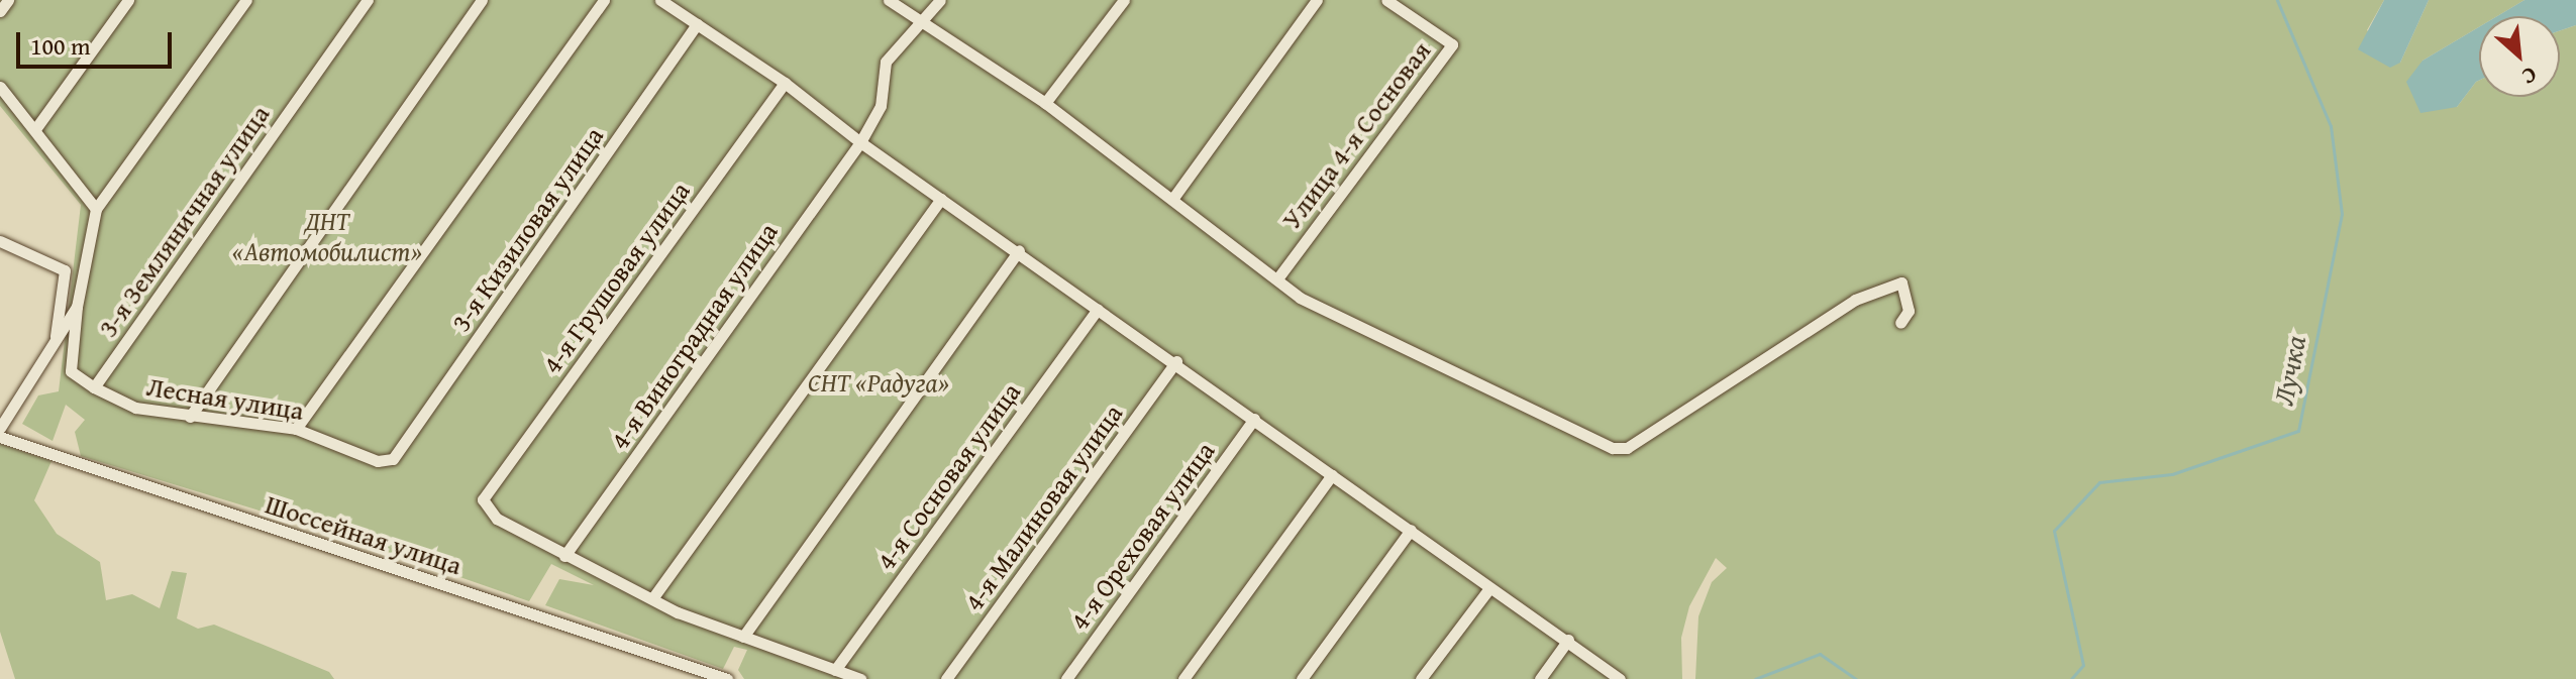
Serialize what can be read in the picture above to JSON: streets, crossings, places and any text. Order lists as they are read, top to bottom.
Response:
{
  "streets": {
    "street": [
      "Улица 4-я Сосновая",
      "3-я Земляничная улица",
      "3-я Кизиловая улица",
      "4-я Грушовая улица",
      "4-я Виноградная улица",
      "Лесная улица",
      "4-я Сосновая улица",
      "4-я Малиновая улица",
      "Шоссейная улица",
      "4-я Ореховая улица"
    ]
  },
  "crossings": [
    ["3-я Земляничная улица", "Лесная улица"],
    ["3-я Кизиловая улица", "Лесная улица"],
    ["4-я Грушовая улица", "4-я Виноградная улица"]
  ],
  "water": ["Лучка"],
  "parks": ["ДНТ «Автомобилист»", "СНТ «Радуга»"],
  "scale_bar": "100 m",
  "north": "bottom right"
}
